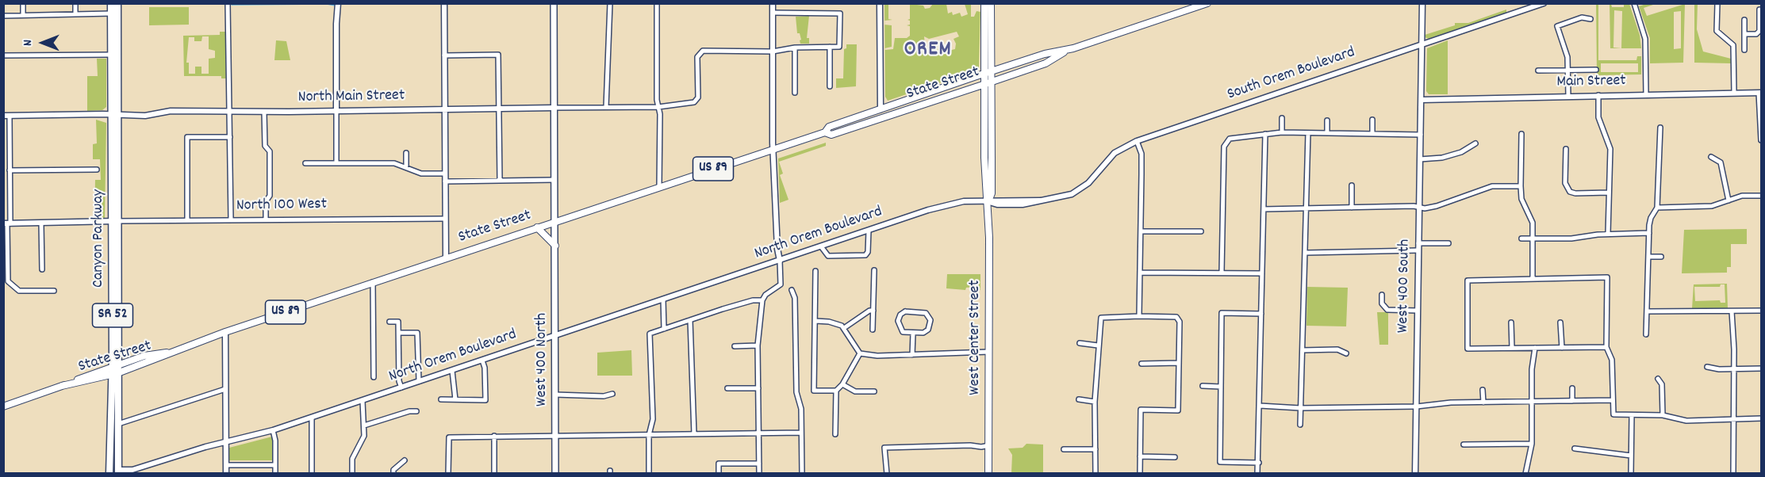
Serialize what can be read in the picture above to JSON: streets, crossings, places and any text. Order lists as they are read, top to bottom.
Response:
{
  "streets": {
    "highway": ["Canyon Parkway", "SR 52"],
    "main road": [
      "State Street",
      "US 89",
      "West Center Street",
      "West 400 North"
    ],
    "street": [
      "South Orem Boulevard",
      "Main Street",
      "North Main Street",
      "North 100 West",
      "North Orem Boulevard",
      "West 400 South"
    ]
  },
  "crossings": [
    ["South Orem Boulevard", "North Orem Boulevard"],
    ["South Orem Boulevard", "West 400 South"],
    ["South Orem Boulevard", "West Center Street"],
    ["Main Street", "West 400 South"],
    ["State Street", "Canyon Parkway"],
    ["State Street", "West Center Street"],
    ["State Street", "West 400 North"],
    ["North Main Street", "Canyon Parkway"],
    ["North 100 West", "Canyon Parkway"],
    ["North Orem Boulevard", "Canyon Parkway"],
    ["North Orem Boulevard", "West Center Street"],
    ["North Orem Boulevard", "West 400 North"]
  ],
  "districts": ["OREM"],
  "north": "left"
}
